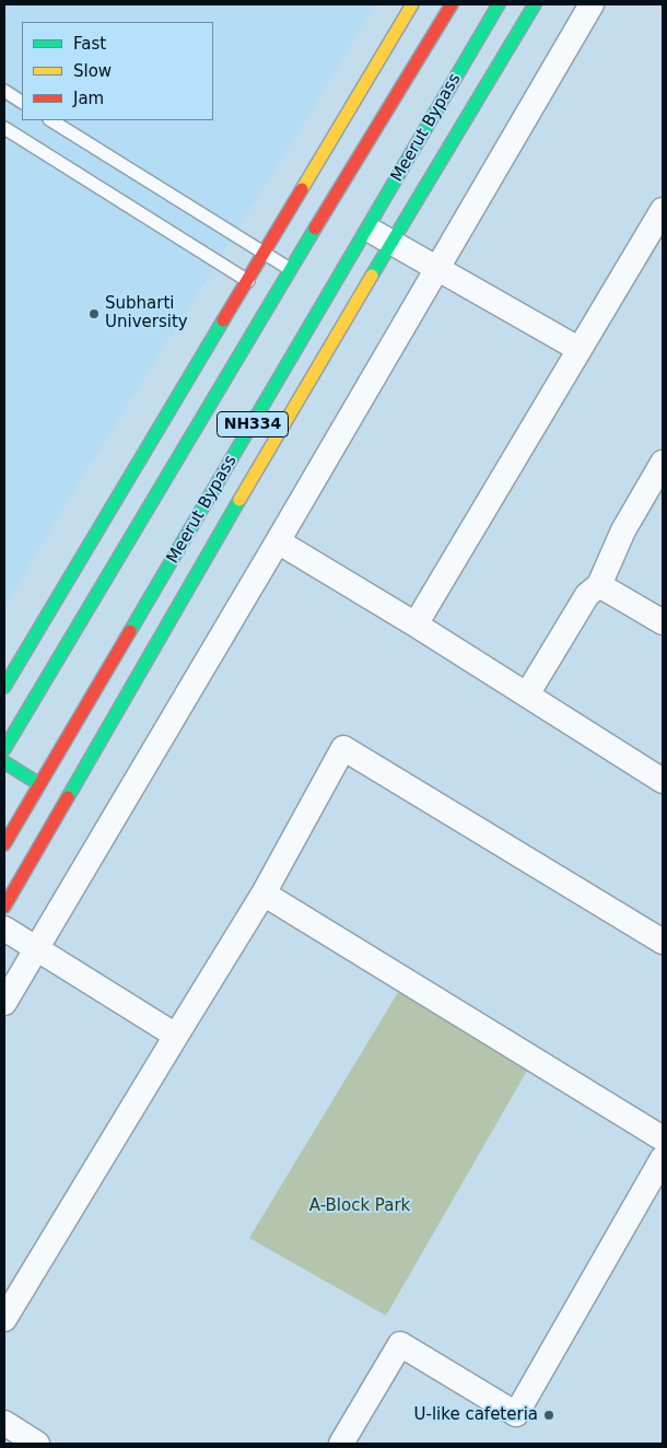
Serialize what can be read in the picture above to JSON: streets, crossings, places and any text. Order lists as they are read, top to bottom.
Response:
{
  "streets": {
    "main road": ["Meerut Bypass", "NH334"]
  },
  "parks": ["A-Block Park"],
  "places": ["Subharti University", "U-like cafeteria"],
  "legend": ["Fast", "Slow", "Jam"]
}
